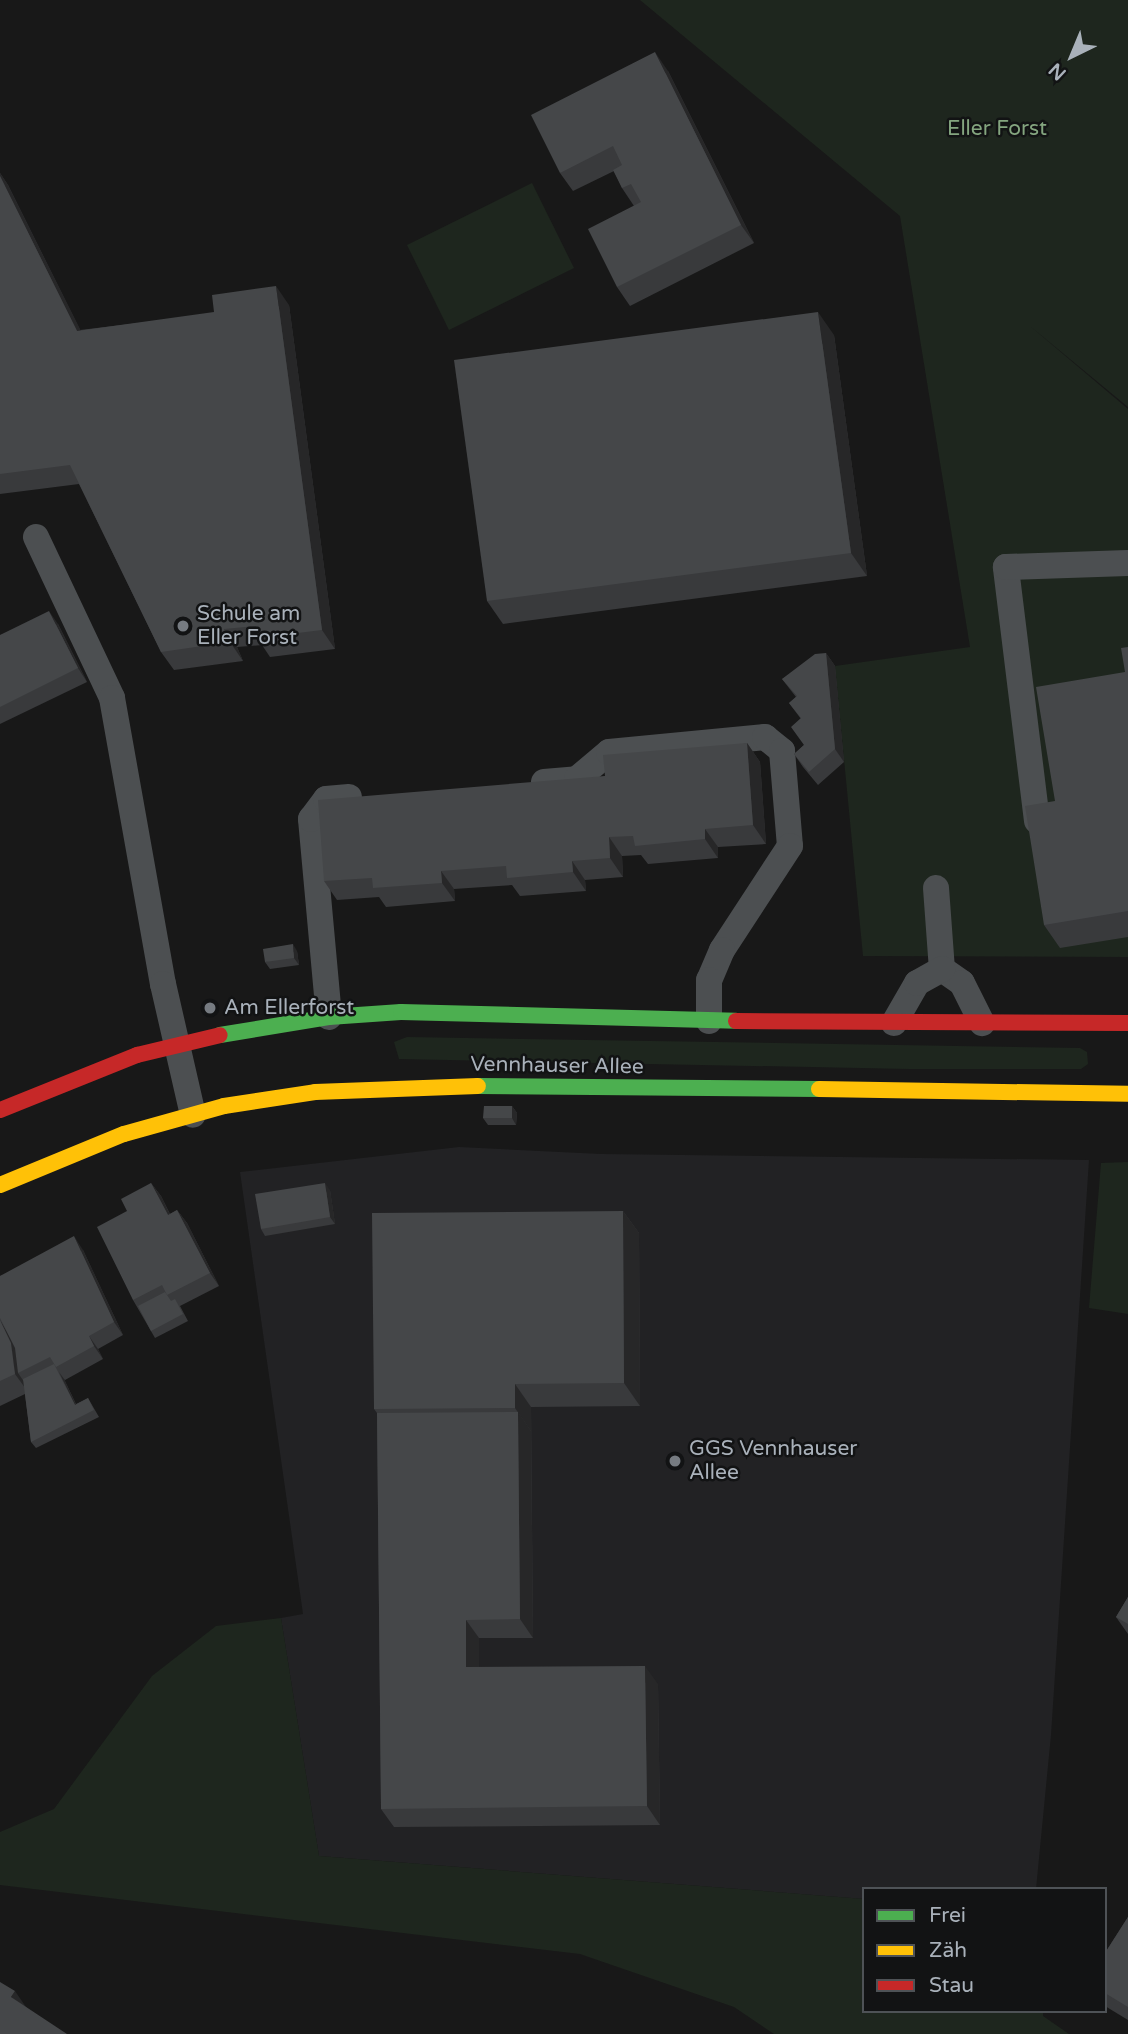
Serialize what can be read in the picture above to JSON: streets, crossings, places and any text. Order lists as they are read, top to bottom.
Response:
{
  "streets": {
    "main road": ["Vennhauser Allee"]
  },
  "parks": ["Eller Forst"],
  "places": ["Schule am Eller Forst", "Am Ellerforst", "GGS Vennhauser Allee"],
  "legend": ["Frei", "Zäh", "Stau"],
  "north": "bottom left"
}
